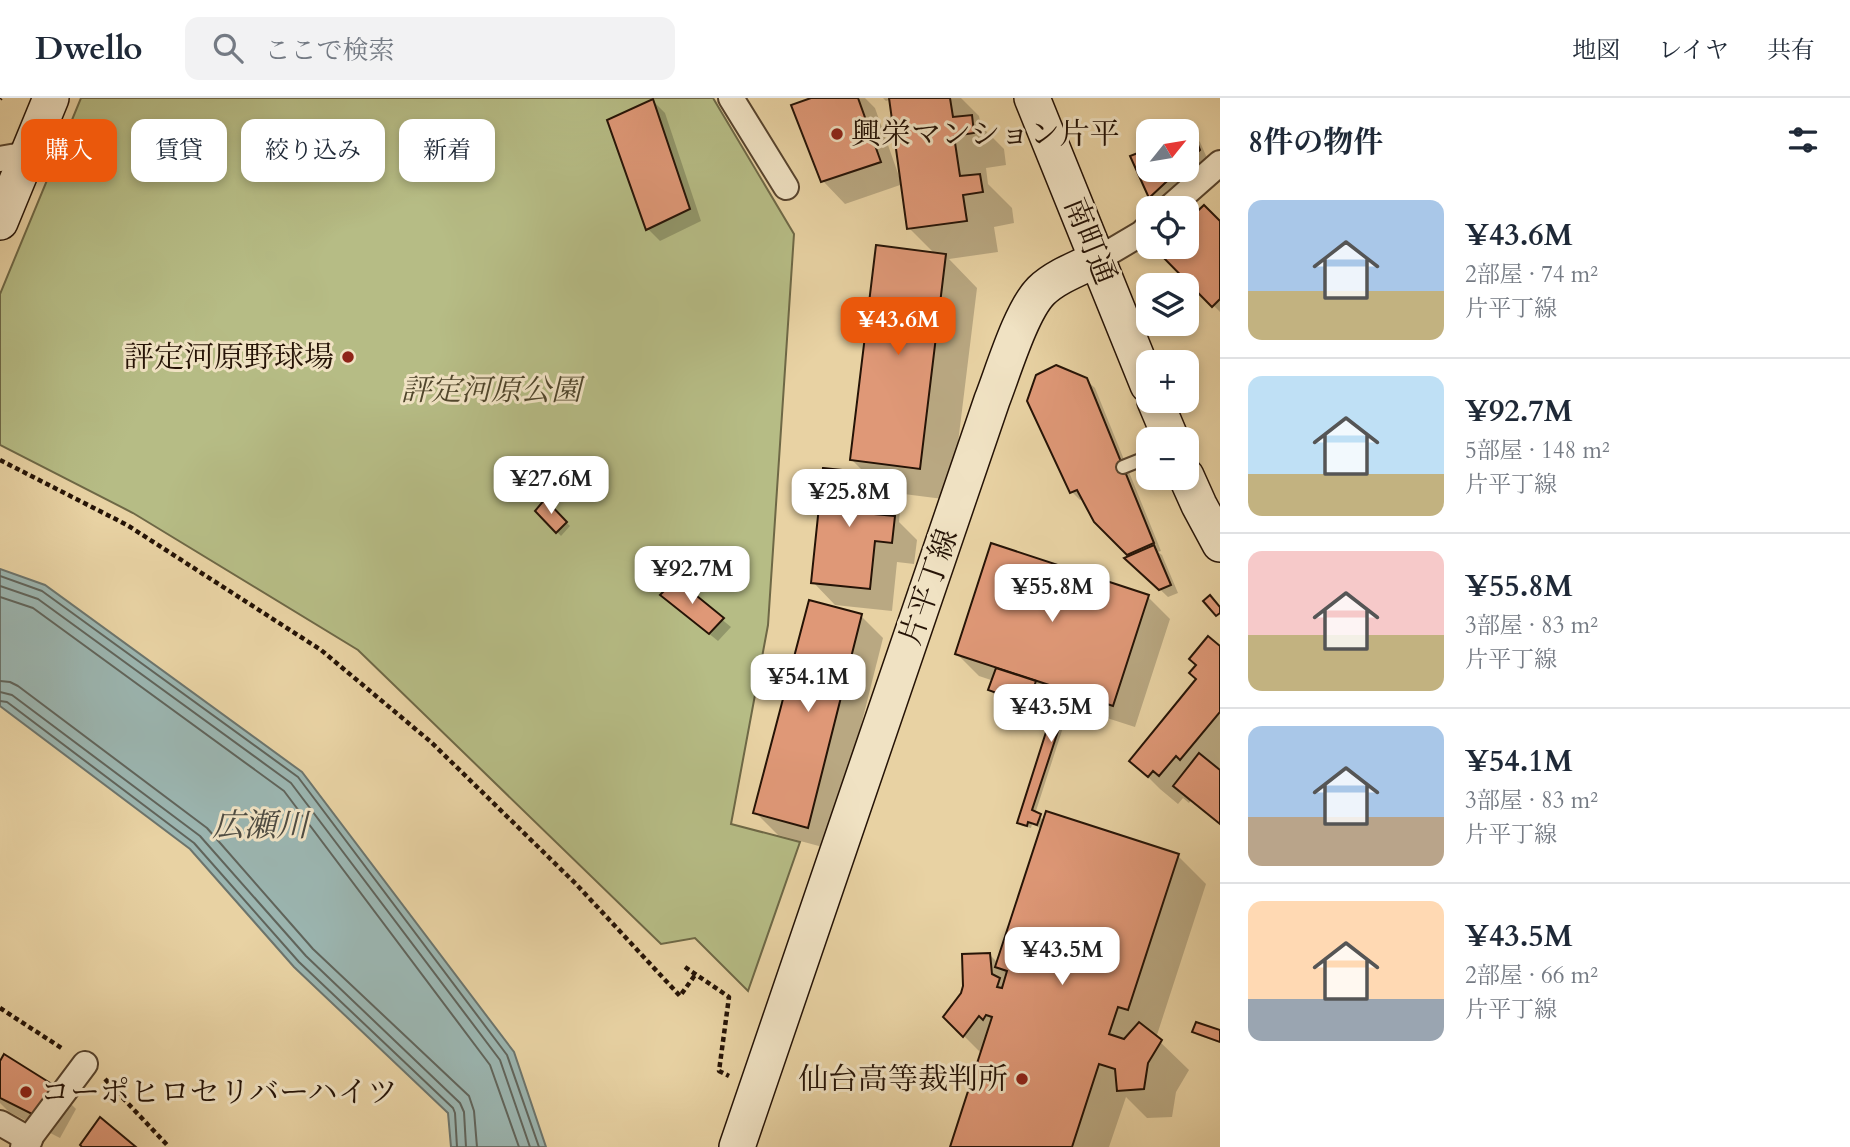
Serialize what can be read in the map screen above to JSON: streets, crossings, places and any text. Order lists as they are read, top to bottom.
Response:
{
  "streets": {
    "street": ["南町通", "片平丁線"]
  },
  "crossings": [
    ["南町通", "片平丁線"]
  ],
  "water": ["広瀬川"],
  "parks": ["評定河原公園"],
  "places": [
    "興栄マンション片平",
    "評定河原野球場",
    "仙台高等裁判所",
    "コーポヒロセリバーハイツ"
  ],
  "north": "top right",
  "page": {
    "header": "Dwello",
    "search": "ここで検索",
    "nav": ["地図", "レイヤ", "共有"],
    "heading": "8件の物件",
    "map_buttons": ["+", "−"],
    "chip": [
      "購入",
      "賃貸",
      "絞り込み",
      "新着"
    ],
    "list": [
      {
        "name": "¥43.6M",
        "note": "2部屋 · 74 m² · 片平丁線"
      },
      {
        "name": "¥92.7M",
        "note": "5部屋 · 148 m² · 片平丁線"
      },
      {
        "name": "¥55.8M",
        "note": "3部屋 · 83 m² · 片平丁線"
      },
      {
        "name": "¥54.1M",
        "note": "3部屋 · 83 m² · 片平丁線"
      },
      {
        "name": "¥43.5M",
        "note": "2部屋 · 66 m² · 片平丁線"
      }
    ],
    "price": [
      "¥43.6M",
      "¥27.6M",
      "¥25.8M",
      "¥92.7M",
      "¥55.8M",
      "¥54.1M",
      "¥43.5M",
      "¥43.5M"
    ]
  }
}
